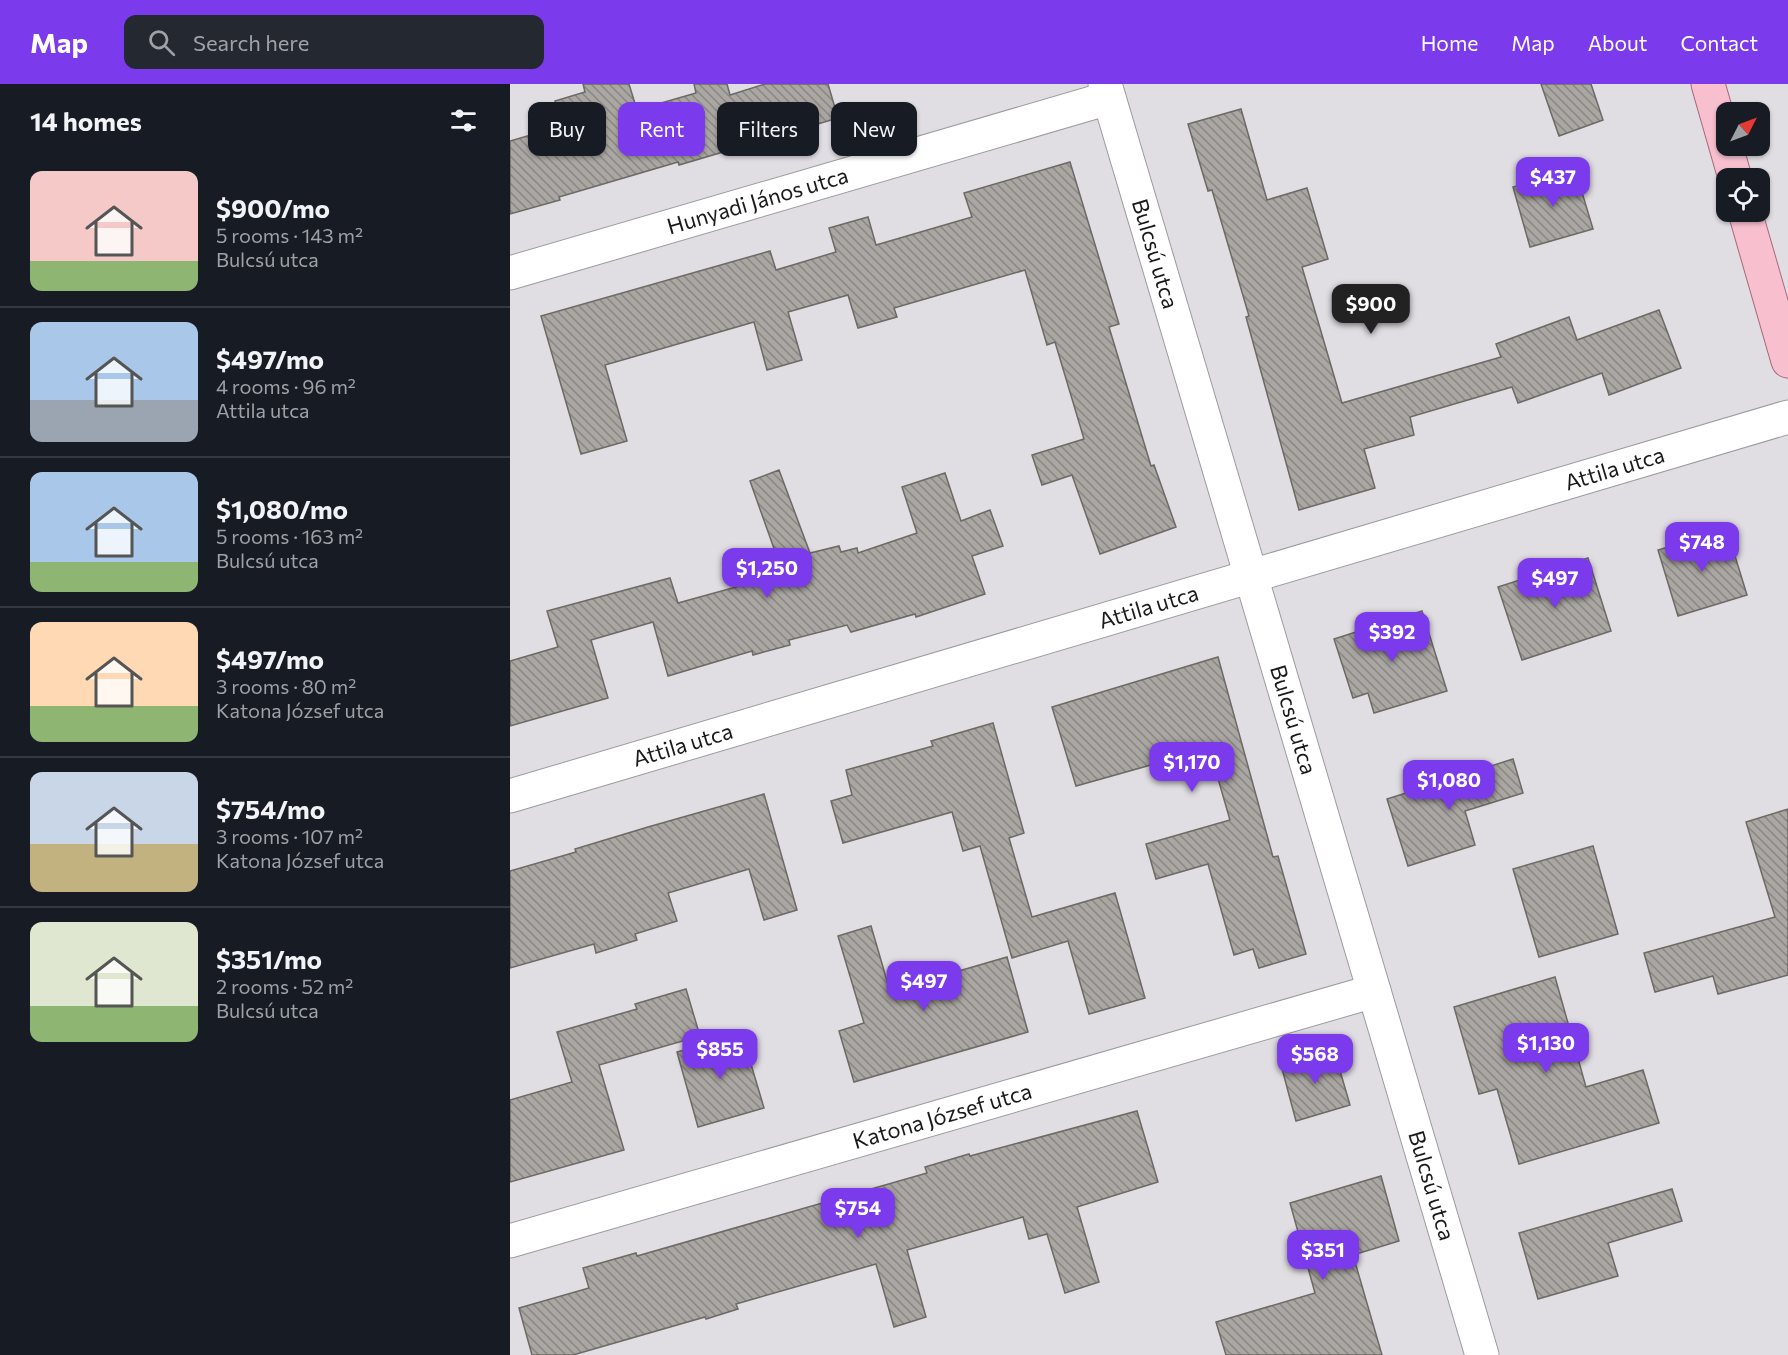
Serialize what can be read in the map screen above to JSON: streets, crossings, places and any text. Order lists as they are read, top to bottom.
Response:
{
  "streets": {
    "street": [
      "Hunyadi János utca",
      "Bulcsú utca",
      "Attila utca",
      "Katona József utca"
    ]
  },
  "crossings": [
    ["Hunyadi János utca", "Bulcsú utca"],
    ["Bulcsú utca", "Attila utca"],
    ["Bulcsú utca", "Katona József utca"]
  ],
  "north": "top right",
  "page": {
    "header": "Map",
    "search": "Search here",
    "nav": [
      "Home",
      "Map",
      "About",
      "Contact"
    ],
    "heading": "14 homes",
    "chip": [
      "Buy",
      "Rent",
      "Filters",
      "New"
    ],
    "list": [
      {
        "name": "$900/mo",
        "note": "5 rooms · 143 m² · Bulcsú utca"
      },
      {
        "name": "$497/mo",
        "note": "4 rooms · 96 m² · Attila utca"
      },
      {
        "name": "$1,080/mo",
        "note": "5 rooms · 163 m² · Bulcsú utca"
      },
      {
        "name": "$497/mo",
        "note": "3 rooms · 80 m² · Katona József utca"
      },
      {
        "name": "$754/mo",
        "note": "3 rooms · 107 m² · Katona József utca"
      },
      {
        "name": "$351/mo",
        "note": "2 rooms · 52 m² · Bulcsú utca"
      }
    ],
    "price": [
      "$437",
      "$900",
      "$748",
      "$1,250",
      "$497",
      "$392",
      "$1,170",
      "$1,080",
      "$497",
      "$1,130",
      "$855",
      "$568",
      "$754",
      "$351"
    ]
  }
}
